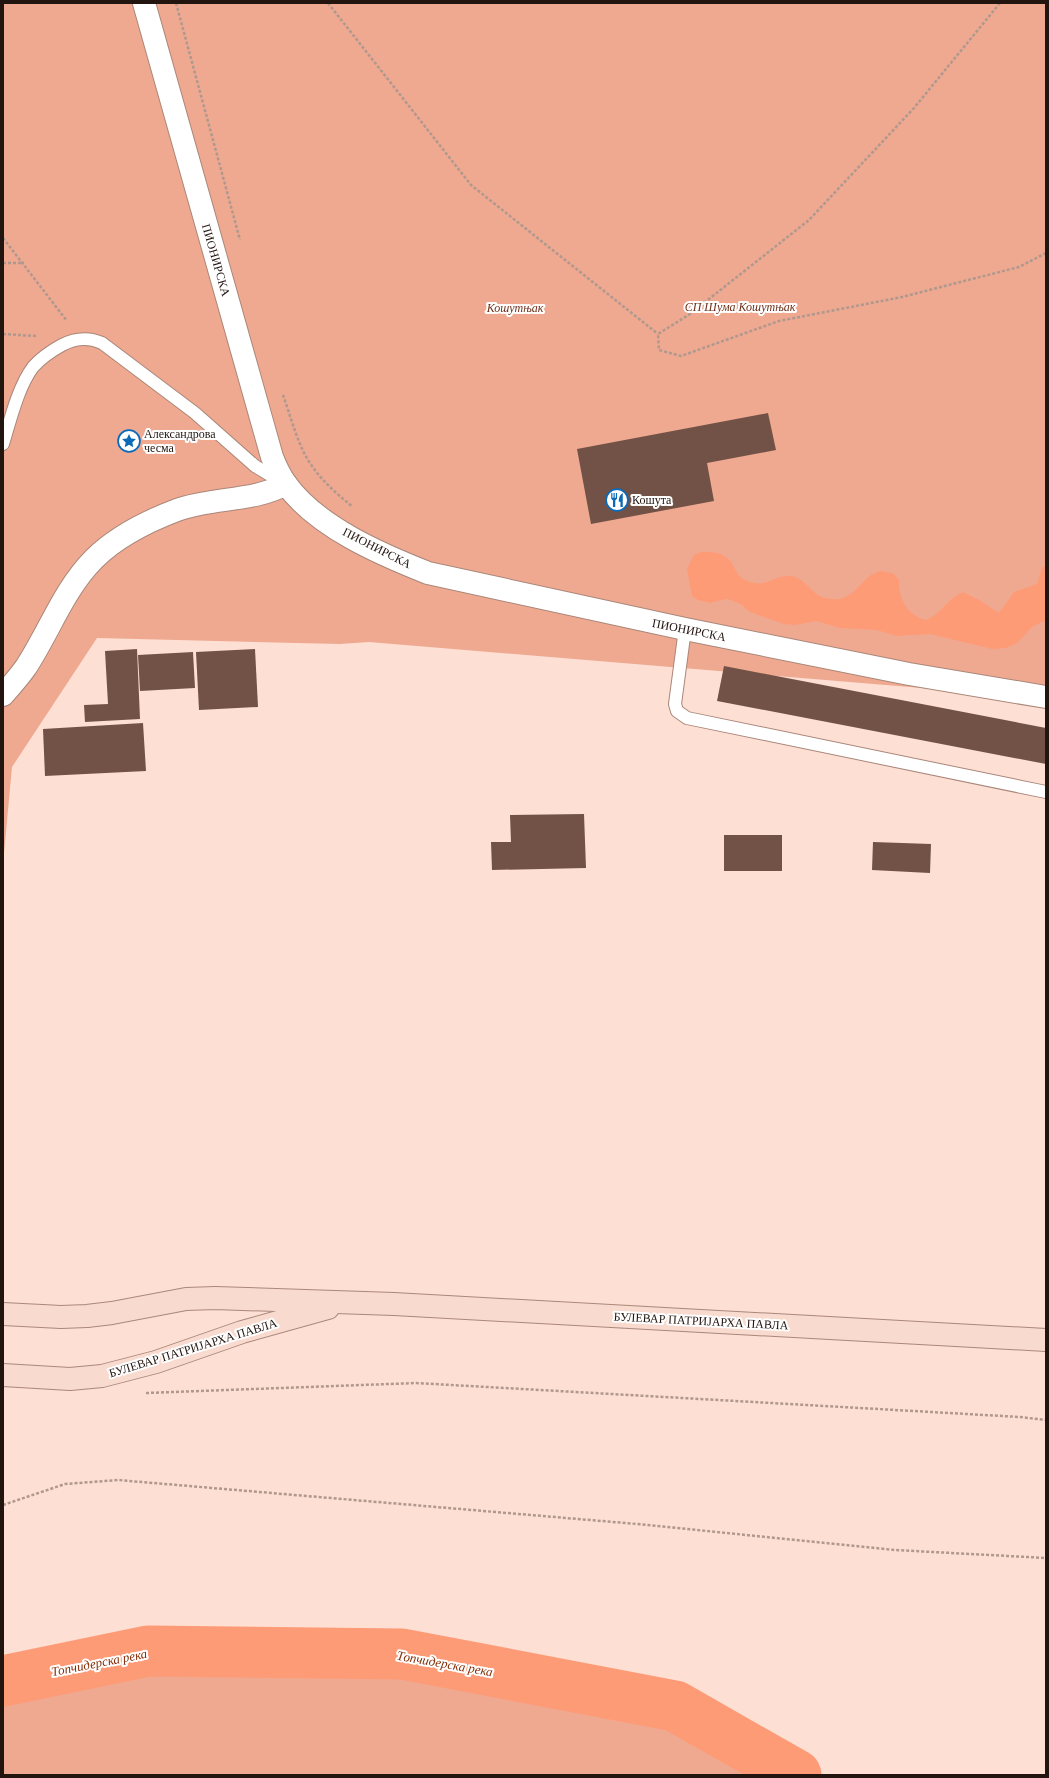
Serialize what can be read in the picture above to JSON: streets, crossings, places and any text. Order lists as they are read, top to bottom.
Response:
{
  "streets": {
    "main road": ["БУЛЕВАР ПАТРИЈАРХА ПАВЛА"],
    "street": ["ПИОНИРСКА"]
  },
  "water": ["Топчидерска река"],
  "parks": ["СП Шума Кошутњак", "Кошутњак"],
  "places": {
    "place": ["Александрова чесма"],
    "restaurant": ["Кошута"]
  }
}
